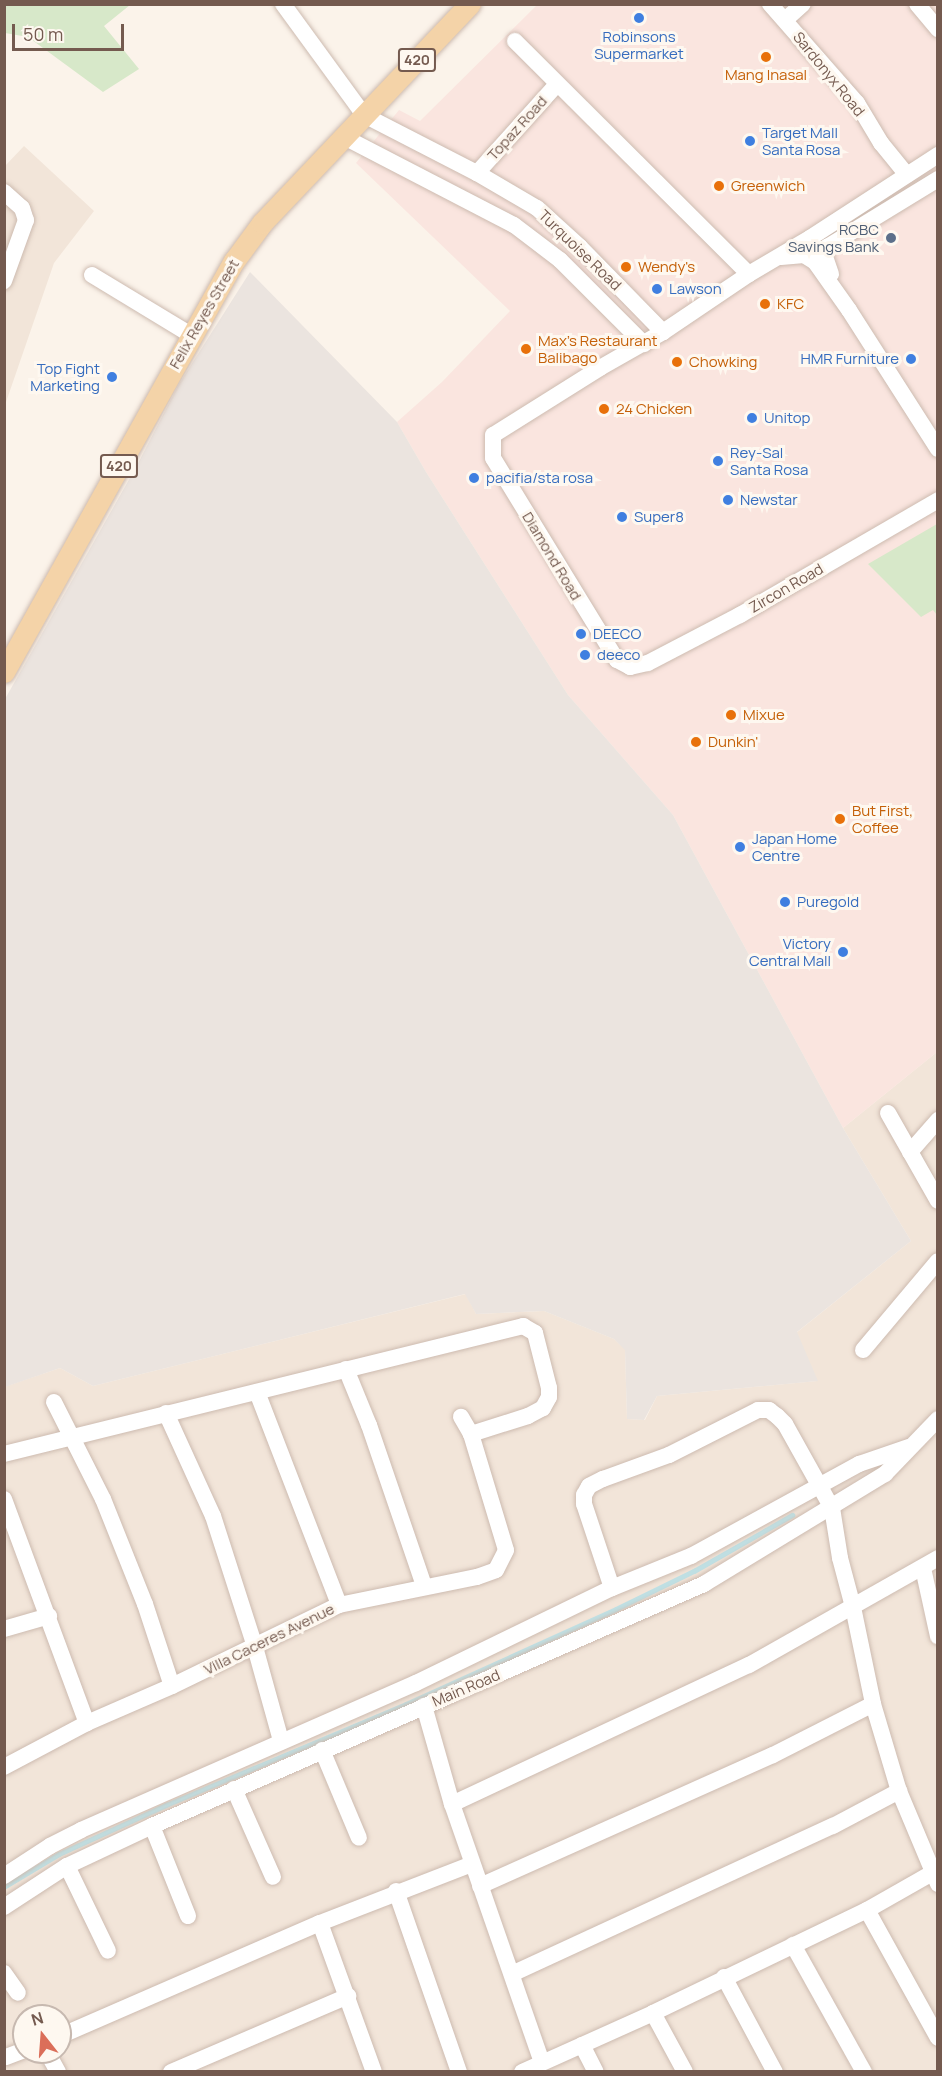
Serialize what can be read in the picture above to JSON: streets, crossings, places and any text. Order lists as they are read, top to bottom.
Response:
{
  "streets": {
    "main road": ["420", "Felix Reyes Street"],
    "street": [
      "Sardonyx Road",
      "Topaz Road",
      "Turquoise Road",
      "Diamond Road",
      "Zircon Road",
      "Villa Caceres Avenue",
      "Main Road"
    ]
  },
  "crossings": [
    ["Topaz Road", "Turquoise Road"],
    ["Turquoise Road", "Felix Reyes Street"],
    ["Turquoise Road", "Diamond Road"],
    ["Diamond Road", "Zircon Road"]
  ],
  "places": [
    "Robinsons Supermarket",
    "Mang Inasal",
    "Target Mall Santa Rosa",
    "Greenwich",
    "RCBC Savings Bank",
    "Wendy's",
    "Lawson",
    "KFC",
    "Max's Restaurant Balibago",
    "HMR Furniture",
    "Chowking",
    "Top Fight Marketing",
    "24 Chicken",
    "Unitop",
    "Rey-Sal Santa Rosa",
    "pacifia/sta rosa",
    "Newstar",
    "Super8",
    "DEECO",
    "deeco",
    "Mixue",
    "Dunkin'",
    "But First, Coffee",
    "Japan Home Centre",
    "Puregold",
    "Victory Central Mall"
  ],
  "scale_bar": "50 m",
  "north": "top"
}
